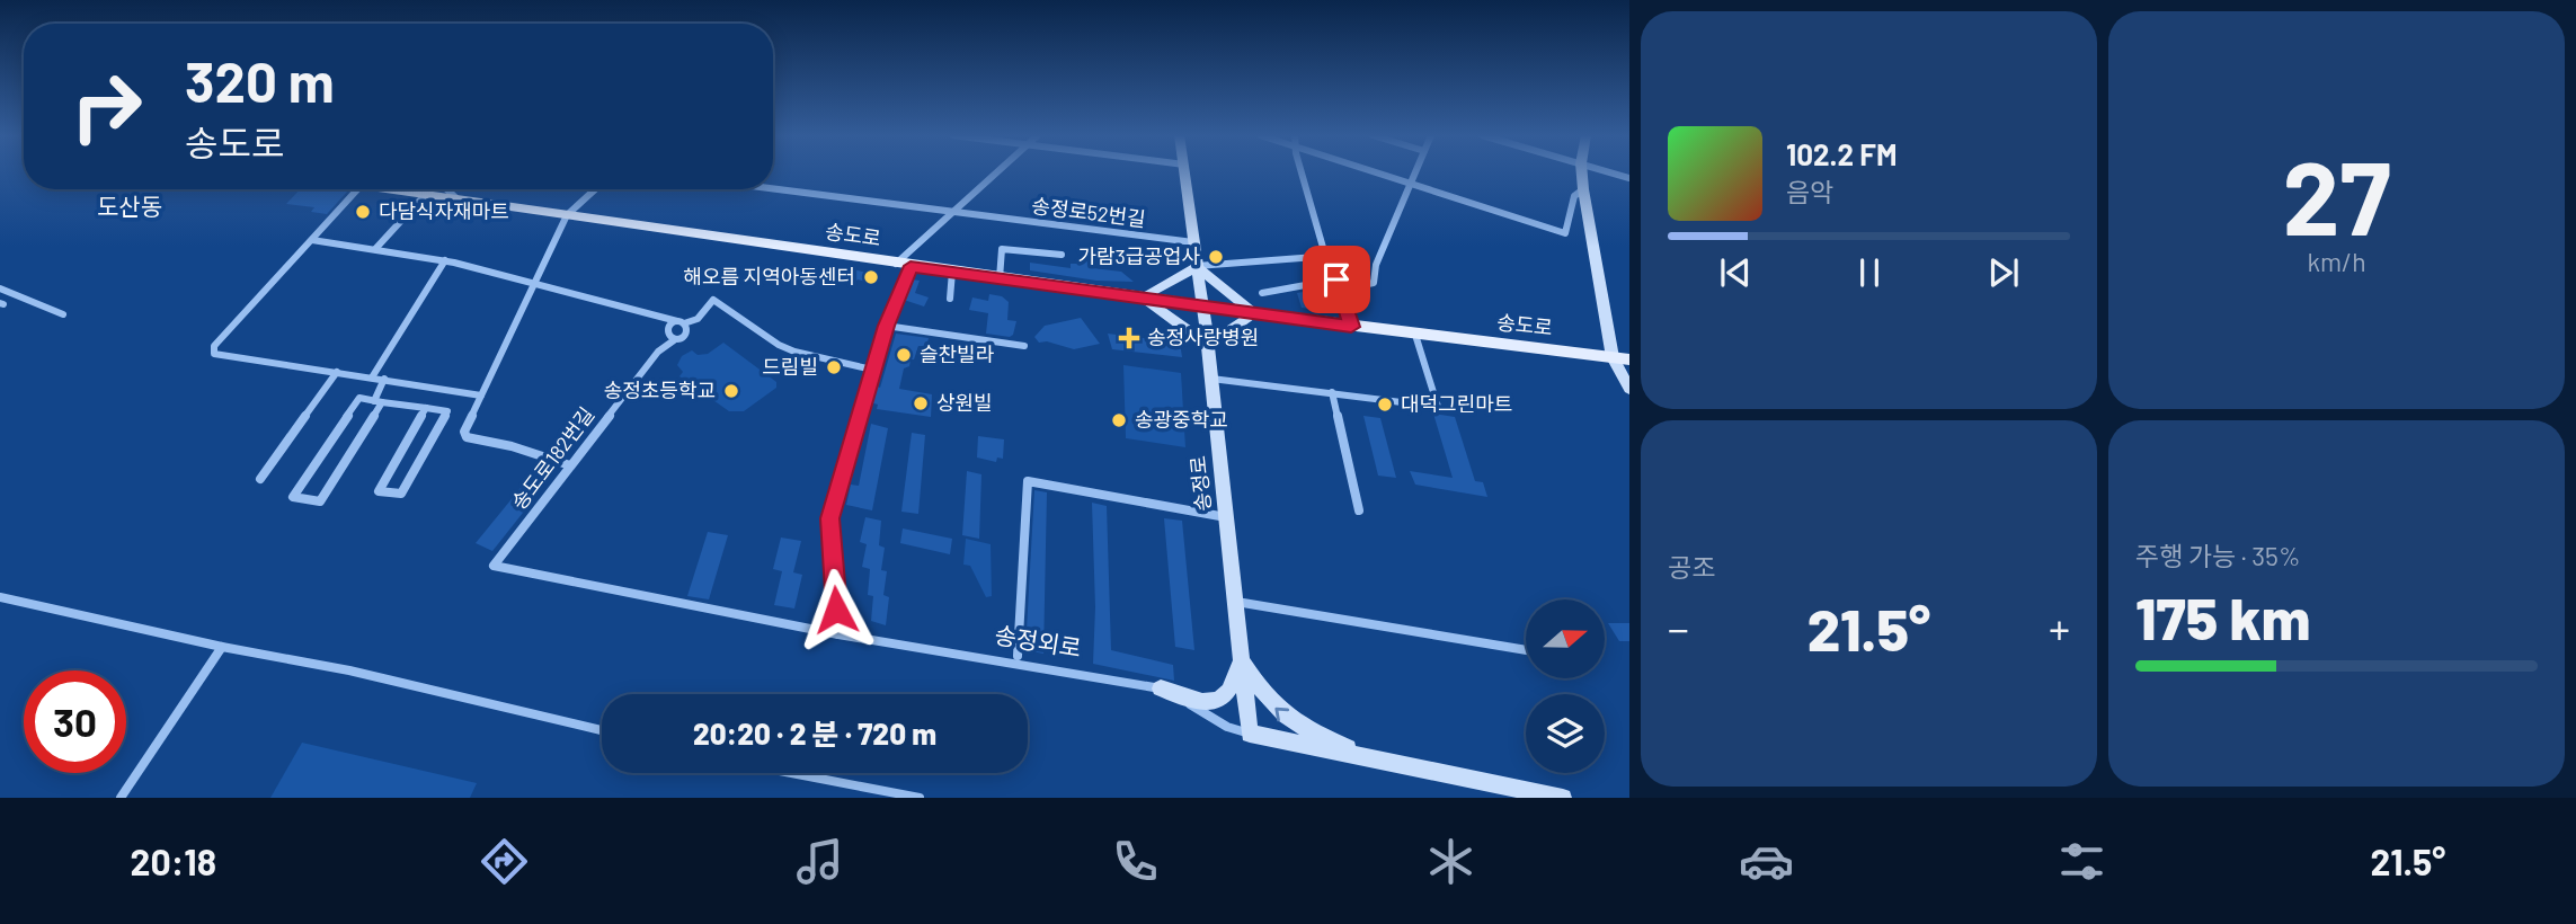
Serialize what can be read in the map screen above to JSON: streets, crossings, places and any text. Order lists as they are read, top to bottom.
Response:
{
  "streets": {
    "main road": ["송도로"],
    "street": [
      "송정로52번길",
      "송도로182번길",
      "송정로",
      "송정외로"
    ]
  },
  "crossings": [
    ["송정로52번길", "송정로"],
    ["송도로", "송정로"],
    ["송도로182번길", "송정외로"],
    ["송정로", "송정외로"]
  ],
  "districts": ["도산동"],
  "places": {
    "other": [
      "다담식자재마트",
      "가람3급공업사",
      "해오름 지역아동센터",
      "슬찬빌라",
      "드림빌",
      "송정초등학교",
      "상원빌",
      "대덕그린마트",
      "송광중학교"
    ],
    "health": ["송정사랑병원"]
  },
  "north": "right",
  "page": {
    "tile": [
      ["27", "km/h"],
      "공조",
      ["주행 가능 · 35%", "175 km"]
    ],
    "turn": ["320 m", "송도로"],
    "song": ["102.2 FM", "음악"],
    "heat": ["−", "21.5°", "+"],
    "limit": "30",
    "trip": "20:20 · 2 분 · 720 m",
    "tabs": ["20:18", "21.5°"]
  }
}
